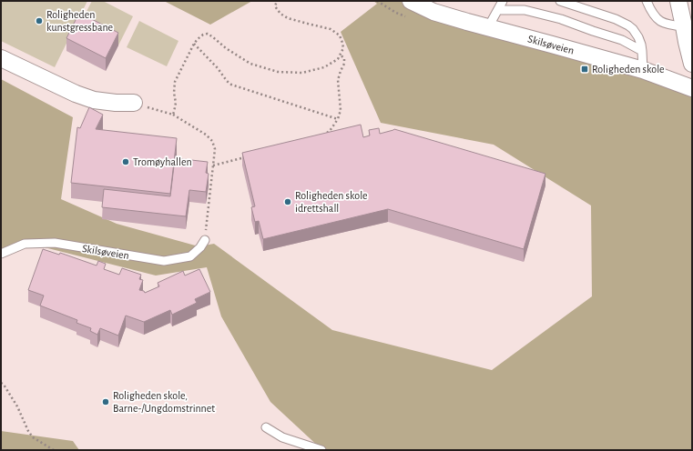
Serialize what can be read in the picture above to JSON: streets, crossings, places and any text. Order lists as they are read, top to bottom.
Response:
{
  "streets": {
    "street": ["Skilsøveien"]
  },
  "places": {
    "other": [
      "Roligheden kunstgressbane",
      "Tromøyhallen",
      "Roligheden skole idrettshall",
      "Roligheden skole, Barne-/Ungdomstrinnet"
    ],
    "transit": ["Roligheden skole"]
  }
}
